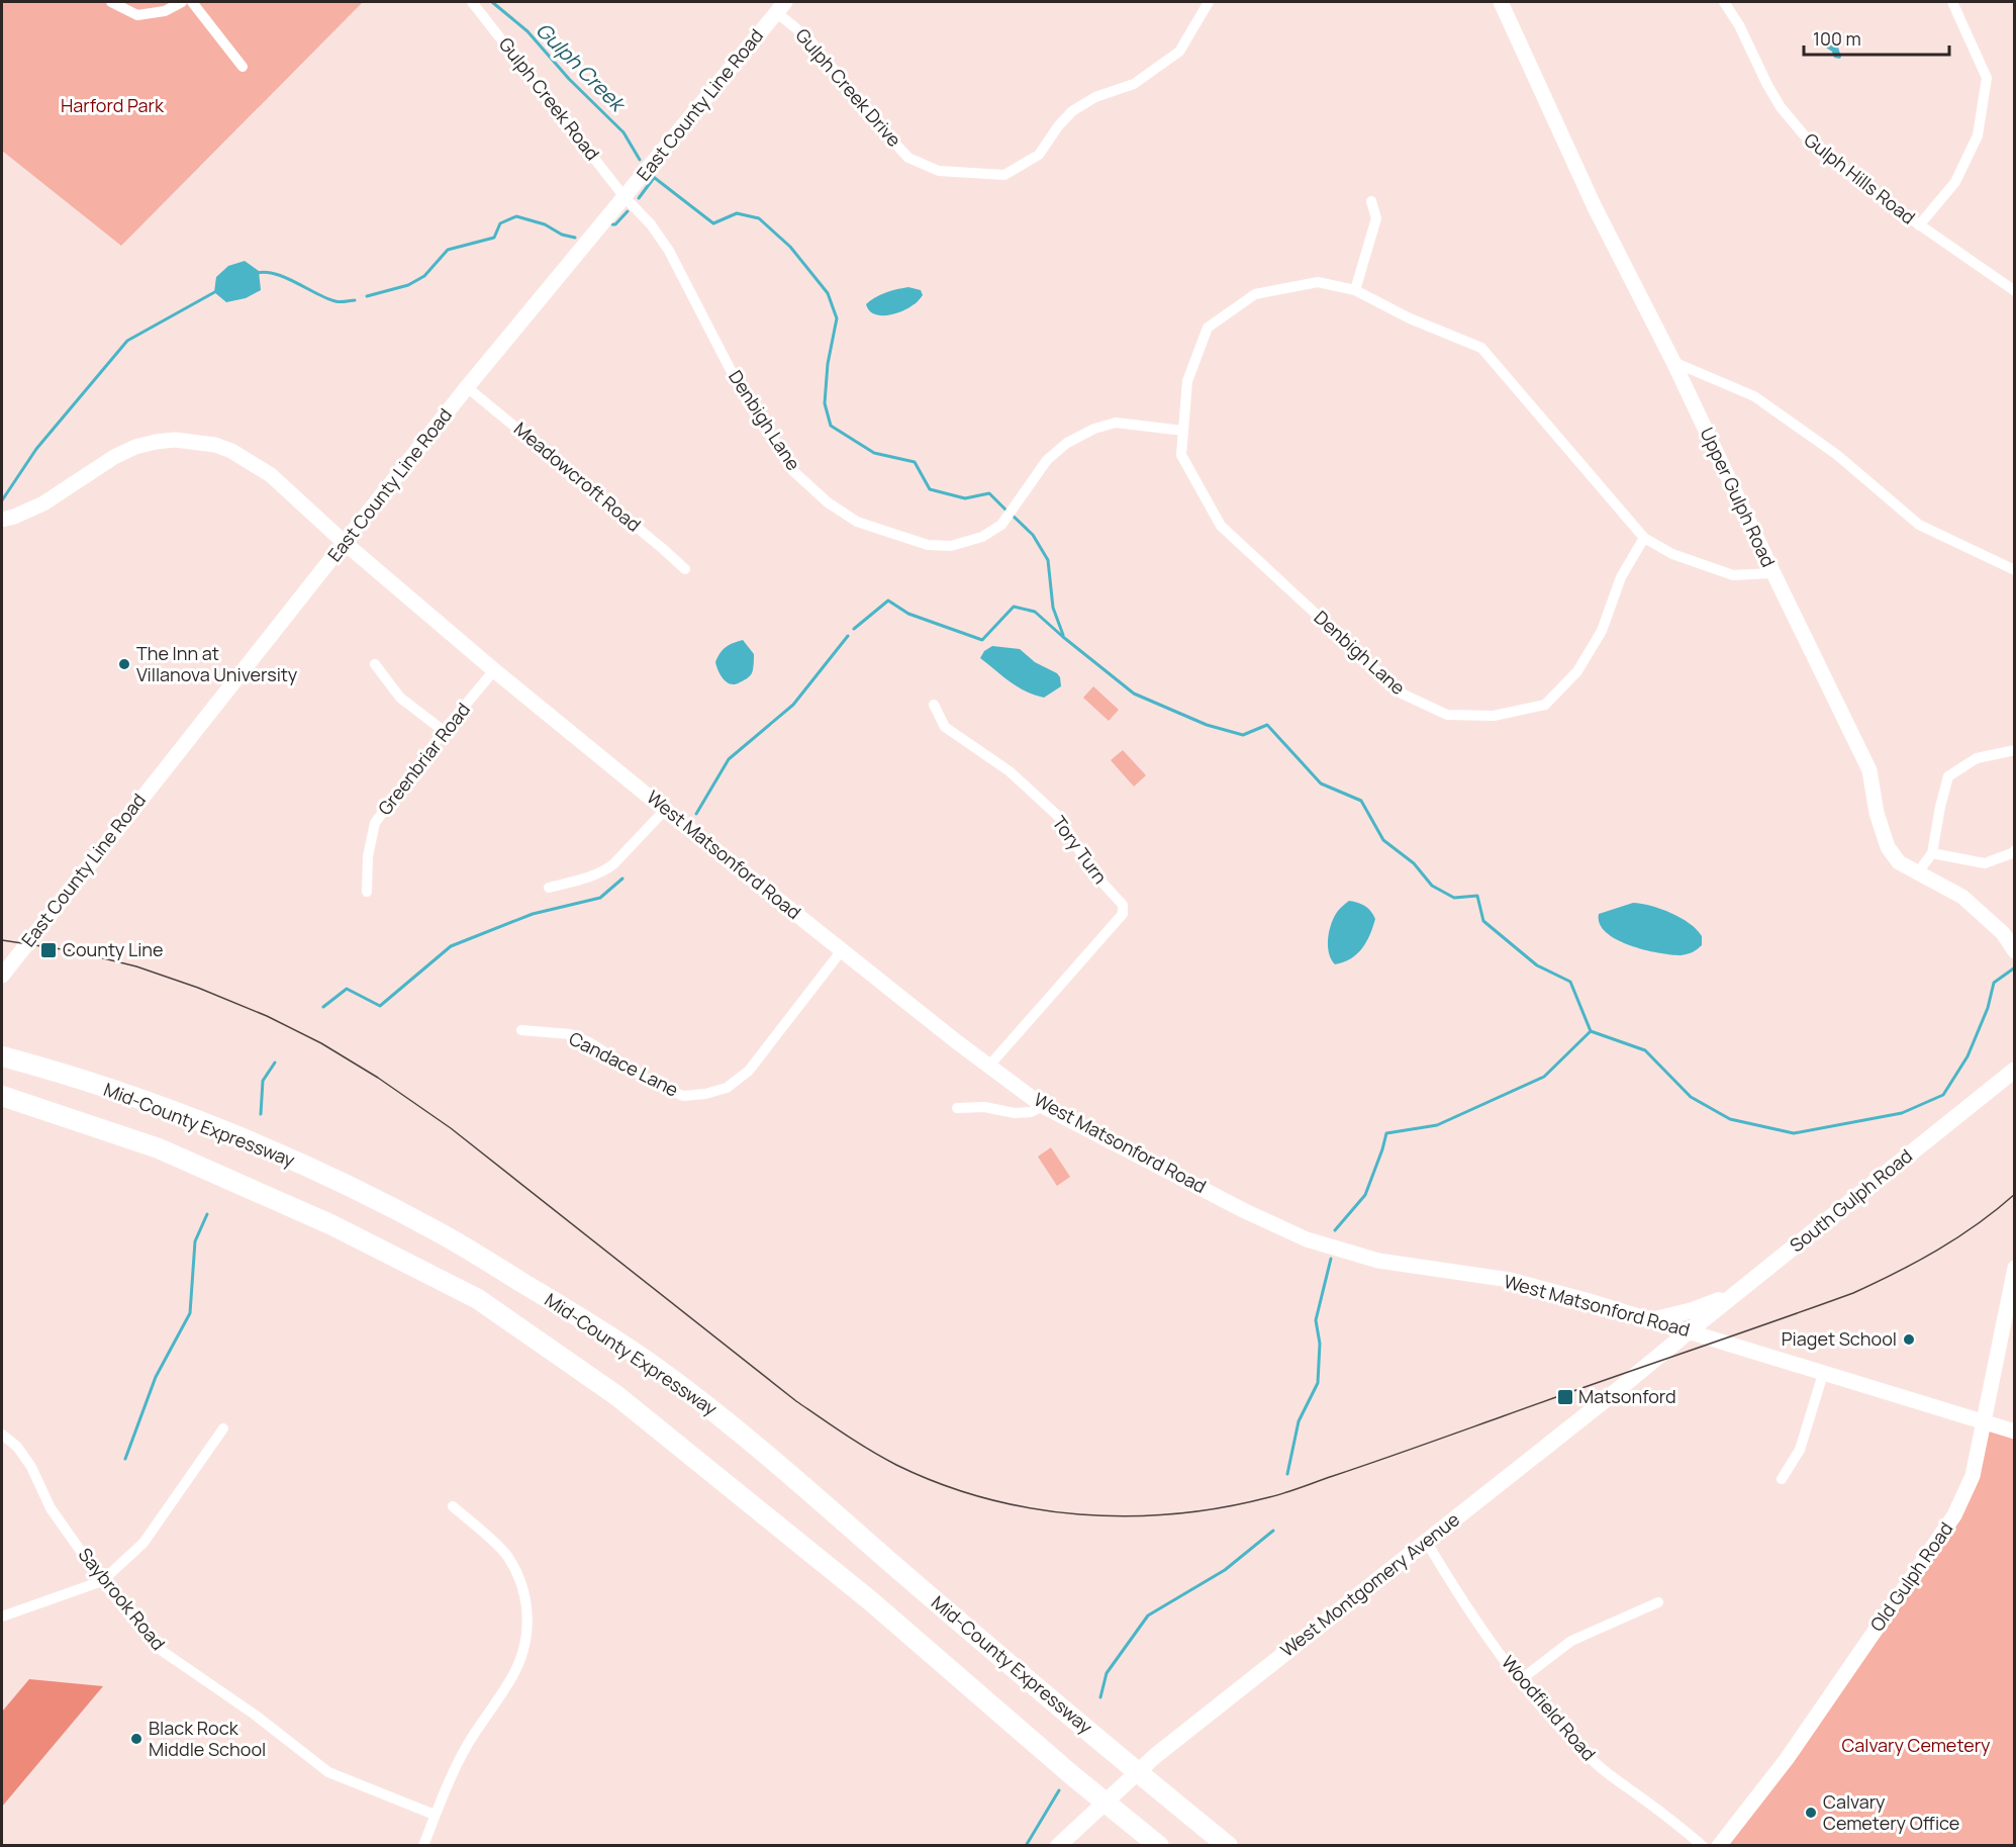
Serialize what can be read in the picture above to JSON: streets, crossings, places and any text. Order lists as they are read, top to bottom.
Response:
{
  "streets": {
    "highway": ["Mid-County Expressway"],
    "main road": ["South Gulph Road", "West Montgomery Avenue"],
    "street": [
      "Gulph Creek Drive",
      "Gulph Creek Road",
      "East County Line Road",
      "Gulph Hills Road",
      "Denbigh Lane",
      "Meadowcroft Road",
      "Upper Gulph Road",
      "Greenbriar Road",
      "Tory Turn",
      "West Matsonford Road",
      "Candace Lane",
      "Old Gulph Road",
      "Saybrook Road",
      "Woodfield Road"
    ]
  },
  "crossings": [
    ["Gulph Creek Drive", "East County Line Road"],
    ["Gulph Creek Road", "East County Line Road"],
    ["Gulph Creek Road", "Denbigh Lane"],
    ["East County Line Road", "Denbigh Lane"],
    ["East County Line Road", "Meadowcroft Road"],
    ["East County Line Road", "West Matsonford Road"],
    ["Denbigh Lane", "Upper Gulph Road"],
    ["Greenbriar Road", "West Matsonford Road"],
    ["Tory Turn", "West Matsonford Road"],
    ["West Matsonford Road", "Candace Lane"],
    ["West Matsonford Road", "South Gulph Road"],
    ["West Matsonford Road", "Old Gulph Road"],
    ["West Matsonford Road", "West Montgomery Avenue"],
    ["South Gulph Road", "West Montgomery Avenue"],
    ["West Montgomery Avenue", "Woodfield Road"]
  ],
  "water": ["Gulph Creek"],
  "parks": ["Harford Park", "Calvary Cemetery"],
  "places": {
    "other": [
      "The Inn at Villanova University",
      "Piaget School",
      "Black Rock Middle School",
      "Calvary Cemetery Office"
    ],
    "transit": ["County Line", "Matsonford"]
  },
  "scale_bar": "100 m"
}
